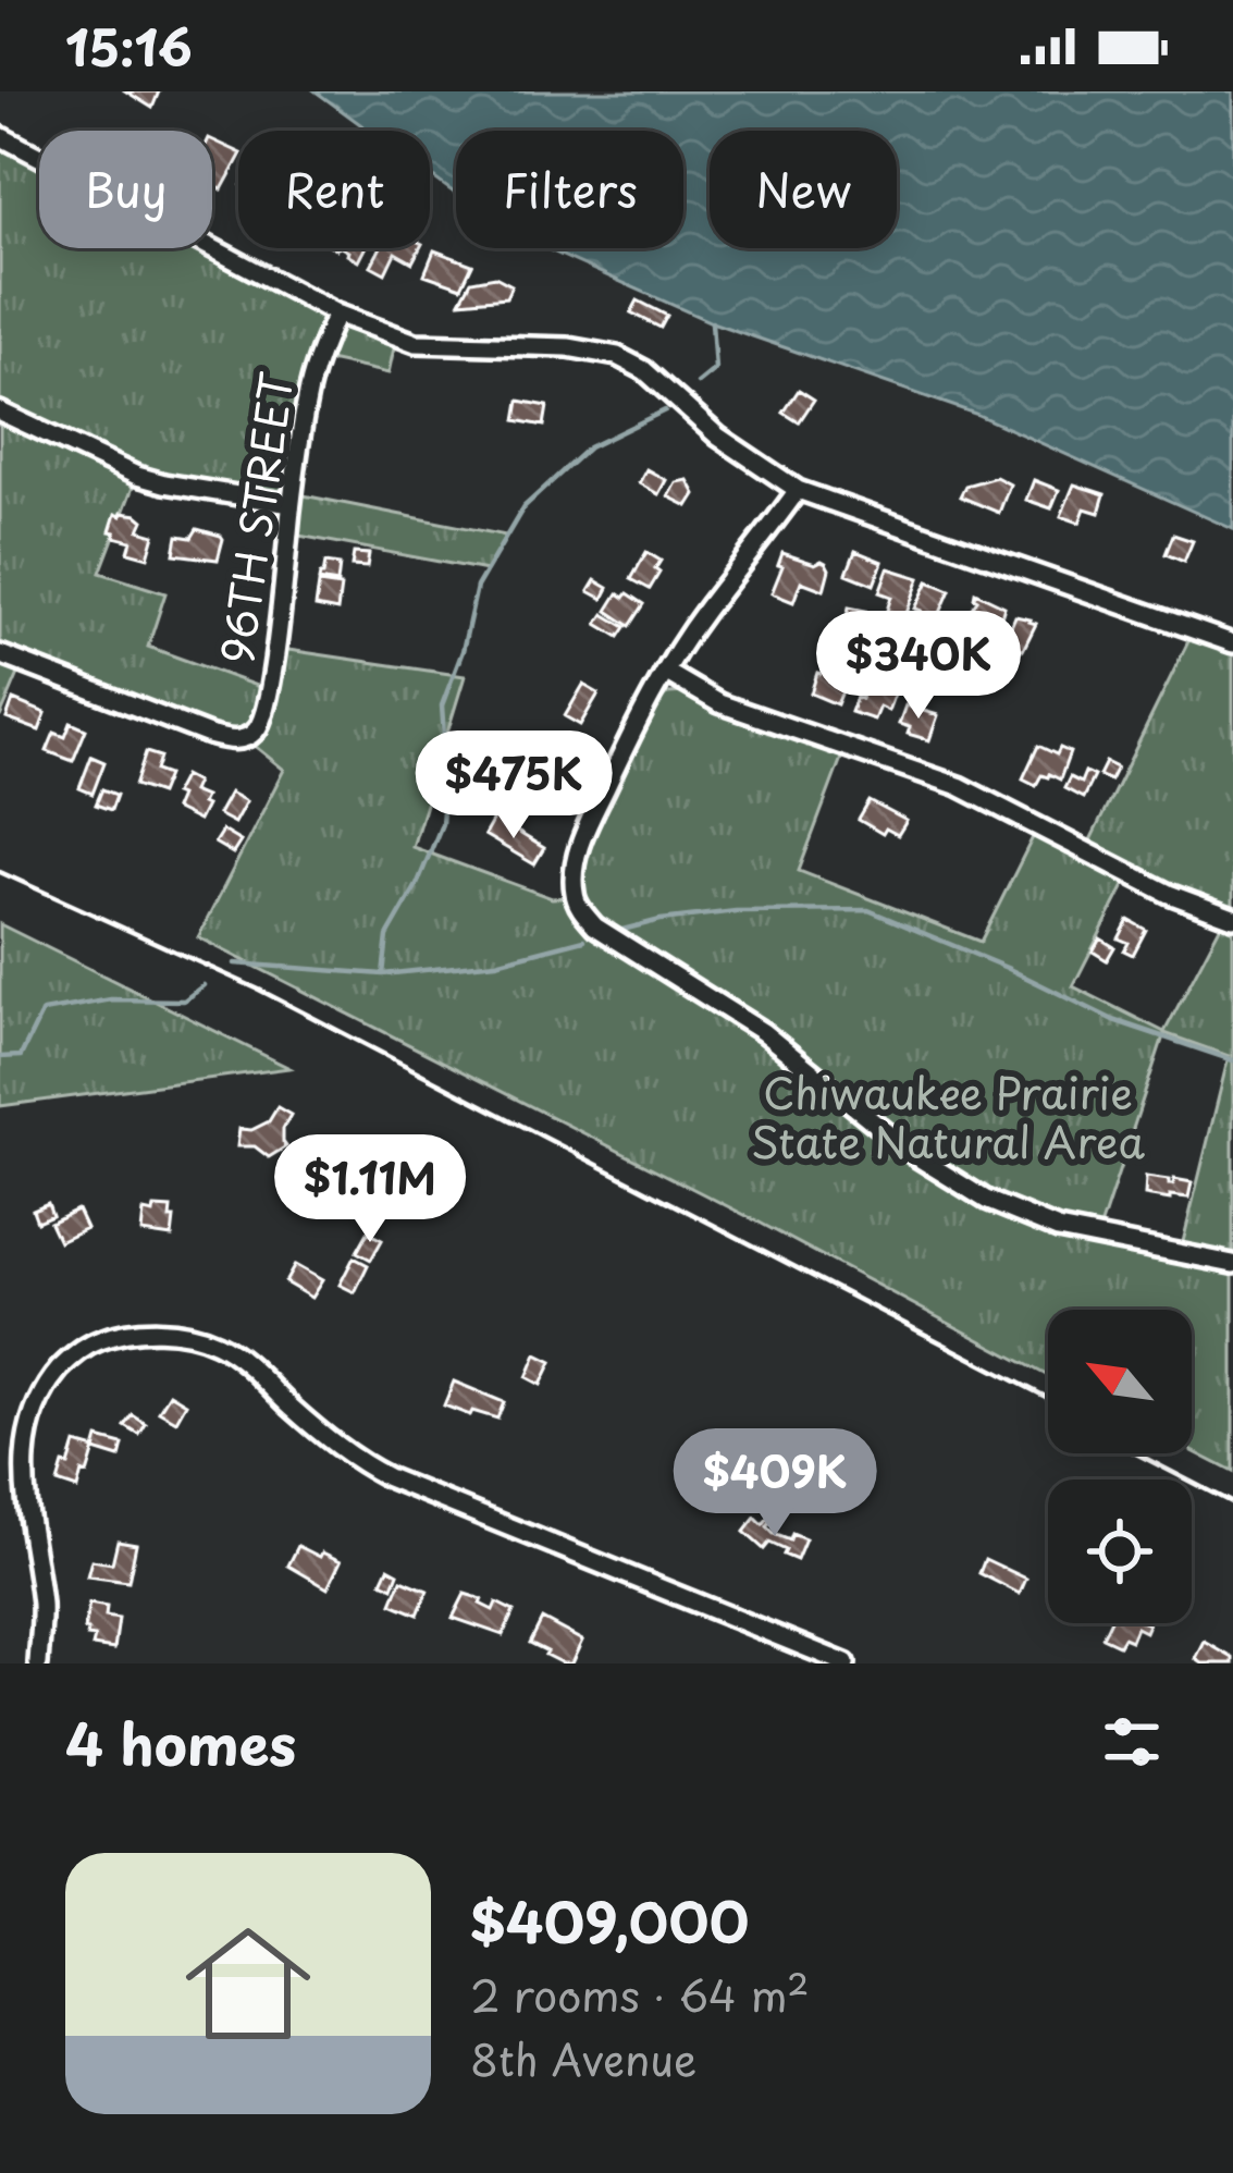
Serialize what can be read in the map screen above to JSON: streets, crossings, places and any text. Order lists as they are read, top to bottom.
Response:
{
  "streets": {
    "street": ["96TH STREET"]
  },
  "parks": ["Chiwaukee Prairie State Natural Area"],
  "north": "top left",
  "page": {
    "status": "15:16",
    "chip": [
      "Buy",
      "Rent",
      "Filters",
      "New"
    ],
    "price": [
      "$340K",
      "$475K",
      "$1.11M",
      "$409K"
    ],
    "heading": "4 homes",
    "list": [
      {
        "name": "$409,000",
        "note": "2 rooms · 64 m² · 8th Avenue"
      }
    ]
  }
}
